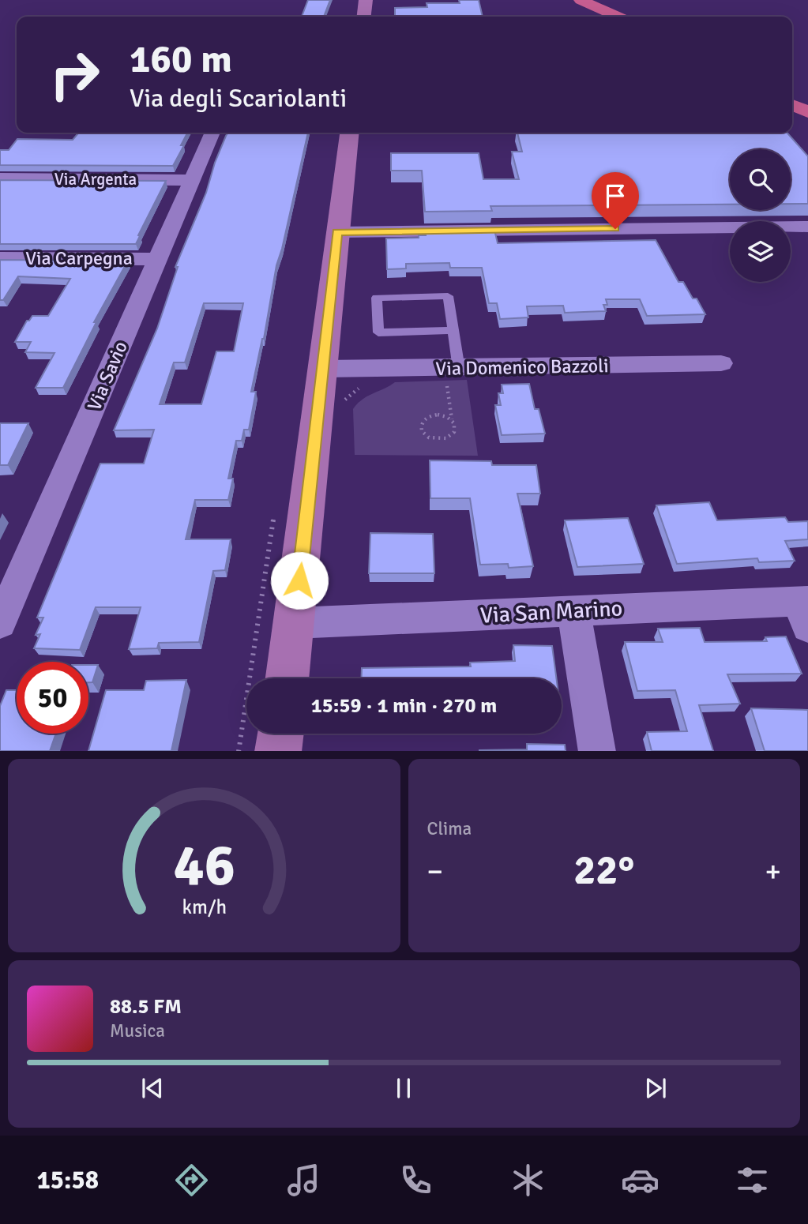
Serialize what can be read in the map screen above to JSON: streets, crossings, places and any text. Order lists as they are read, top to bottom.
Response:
{
  "streets": {
    "street": [
      "Via Argenta",
      "Via Carpegna",
      "Via Domenico Bazzoli",
      "Via Savio",
      "Via San Marino"
    ]
  },
  "crossings": [
    ["Via Argenta", "Via Savio"],
    ["Via Carpegna", "Via Savio"]
  ],
  "page": {
    "turn": ["160 m", "Via degli Scariolanti"],
    "limit": "50",
    "trip": "15:59 · 1 min · 270 m",
    "tile": "Clima",
    "heat": ["−", "22°", "+"],
    "song": ["88.5 FM", "Musica"],
    "tabs": "15:58",
    "gauge": ["46", "km/h"]
  }
}
